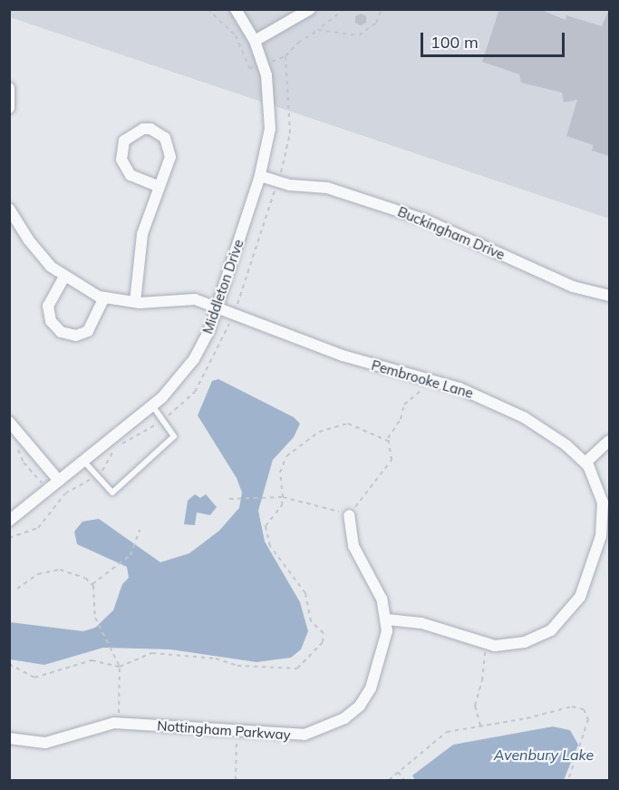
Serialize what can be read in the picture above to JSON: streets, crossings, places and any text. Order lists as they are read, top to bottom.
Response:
{
  "streets": {
    "street": [
      "Buckingham Drive",
      "Middleton Drive",
      "Pembrooke Lane",
      "Nottingham Parkway"
    ]
  },
  "crossings": [
    ["Buckingham Drive", "Middleton Drive"],
    ["Middleton Drive", "Pembrooke Lane"],
    ["Pembrooke Lane", "Nottingham Parkway"]
  ],
  "water": ["Avenbury Lake"],
  "scale_bar": "100 m"
}
